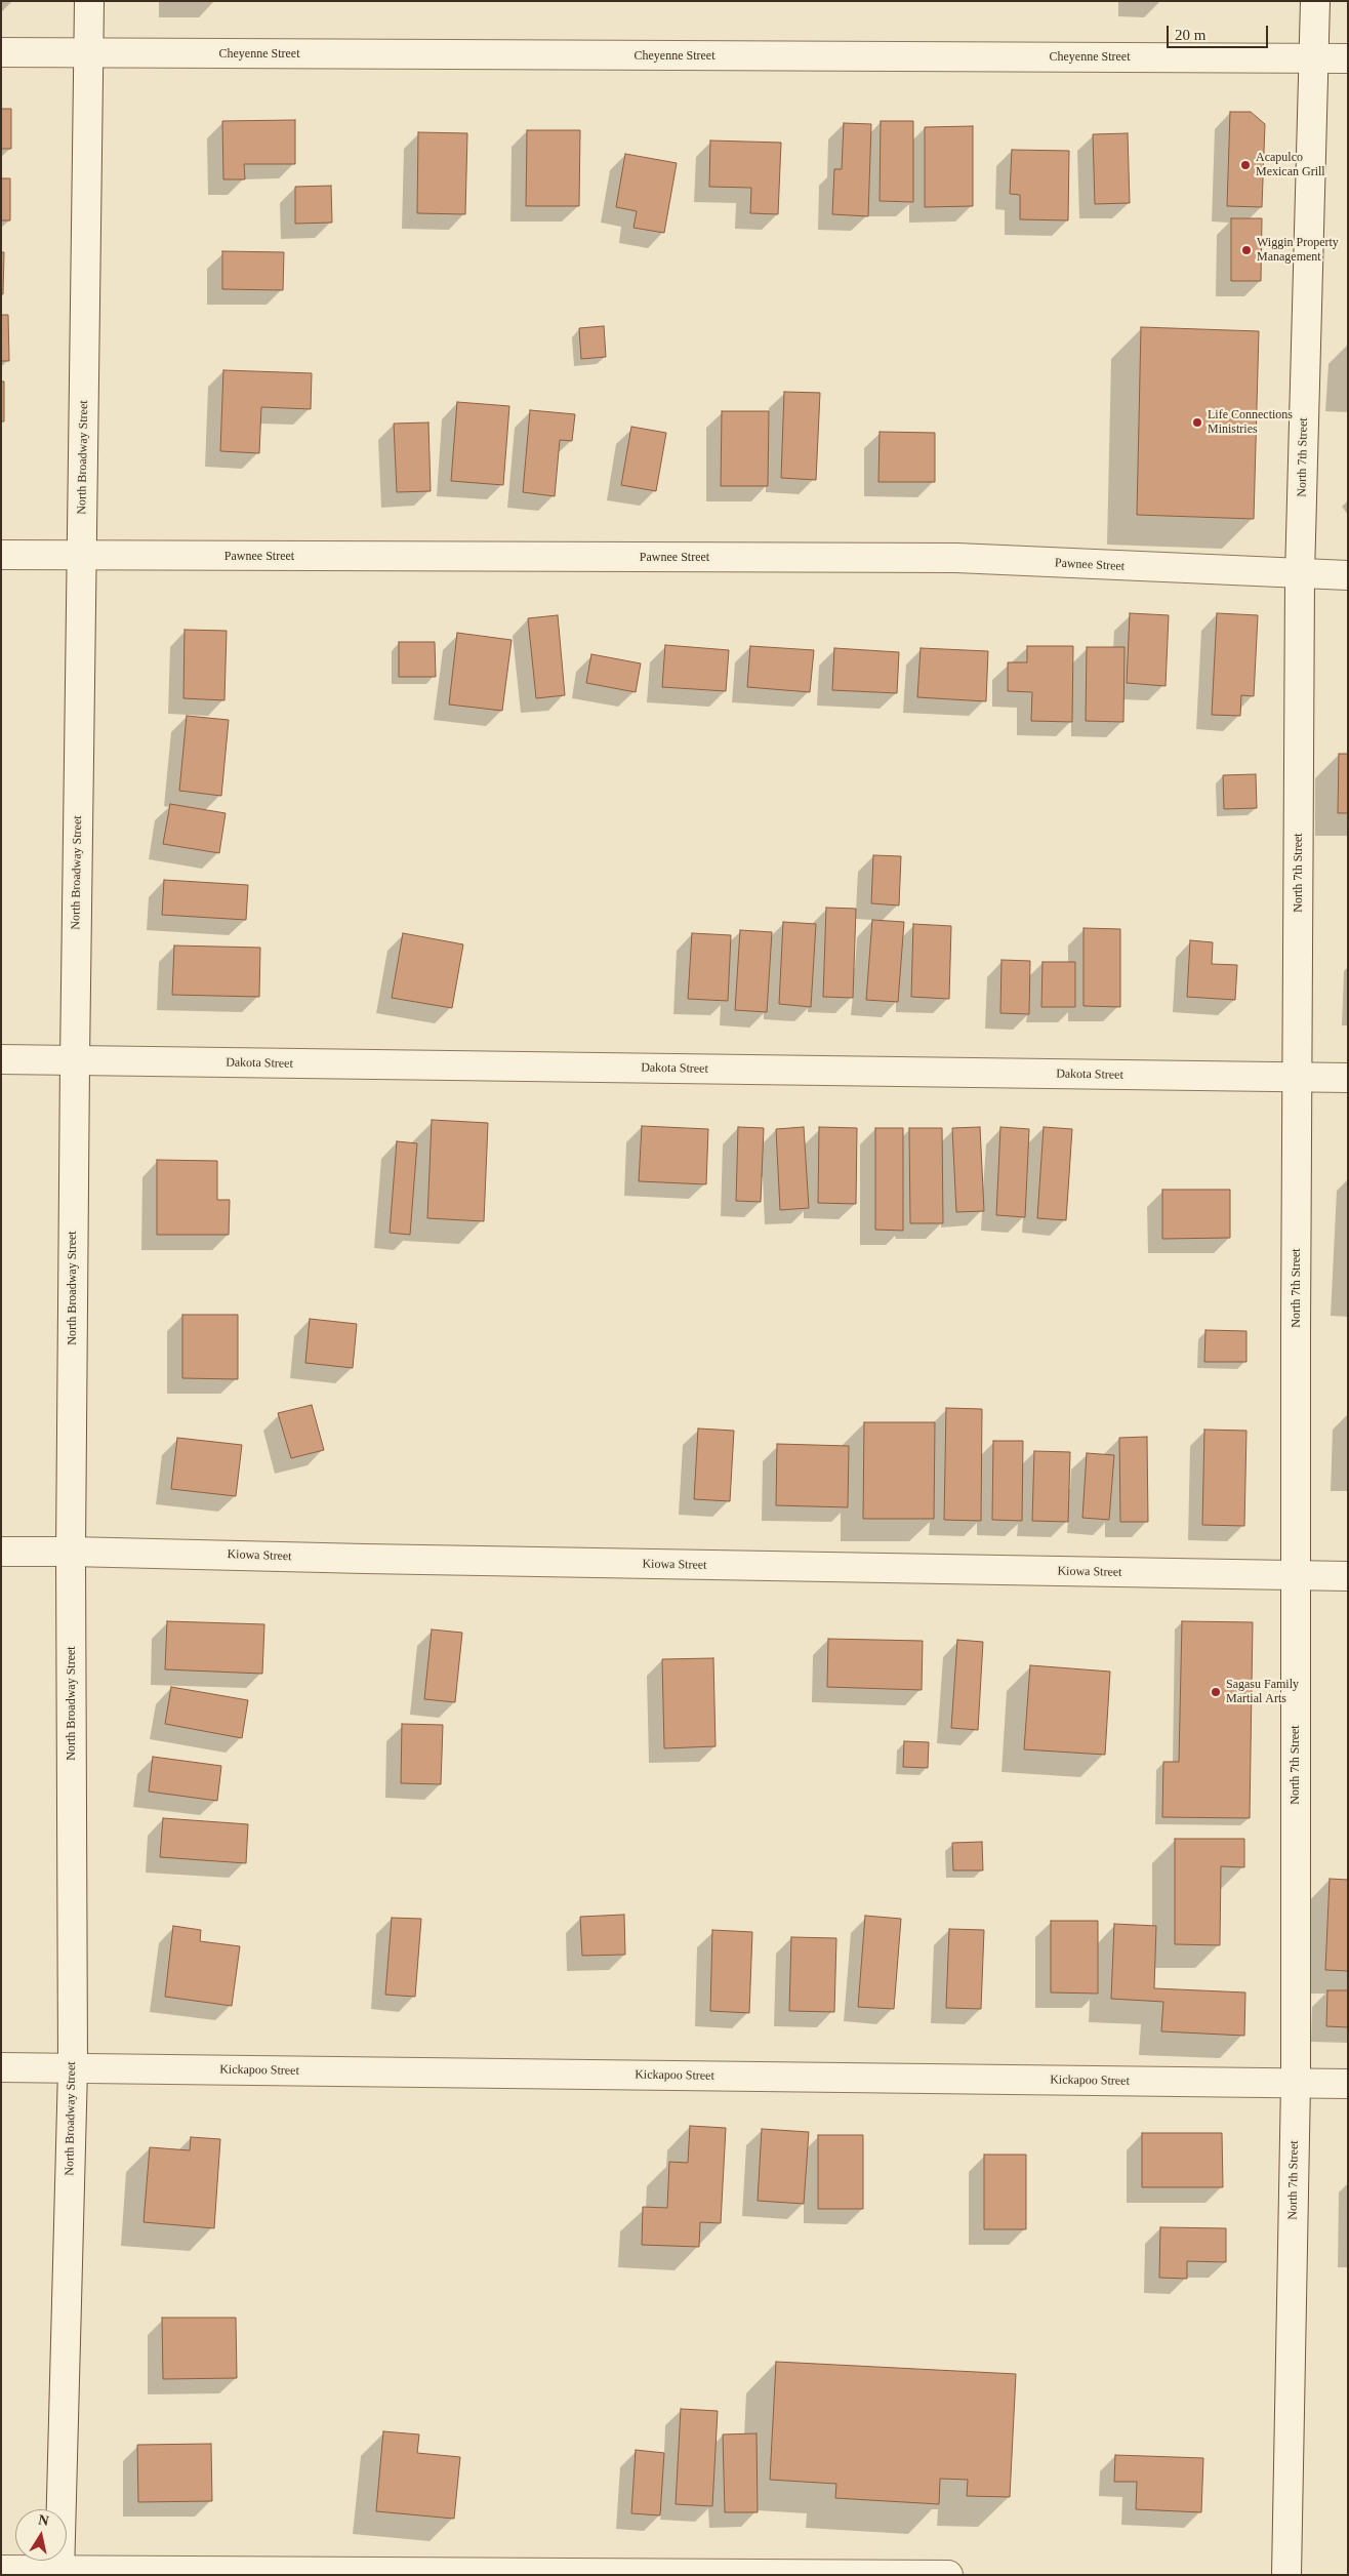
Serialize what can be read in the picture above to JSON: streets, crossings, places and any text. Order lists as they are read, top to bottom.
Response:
{
  "streets": {
    "street": [
      "Cheyenne Street",
      "North Broadway Street",
      "North 7th Street",
      "Pawnee Street",
      "Dakota Street",
      "Kiowa Street",
      "Kickapoo Street"
    ]
  },
  "crossings": [
    ["Cheyenne Street", "North Broadway Street"],
    ["Cheyenne Street", "North 7th Street"],
    ["North Broadway Street", "Pawnee Street"],
    ["North Broadway Street", "Dakota Street"],
    ["North Broadway Street", "Kiowa Street"],
    ["North Broadway Street", "Kickapoo Street"],
    ["North 7th Street", "Pawnee Street"],
    ["North 7th Street", "Dakota Street"],
    ["North 7th Street", "Kiowa Street"],
    ["North 7th Street", "Kickapoo Street"]
  ],
  "places": [
    "Acapulco Mexican Grill",
    "Wiggin Property Management",
    "Life Connections Ministries",
    "Sagasu Family Martial Arts"
  ],
  "scale_bar": "20 m",
  "north": "top"
}
